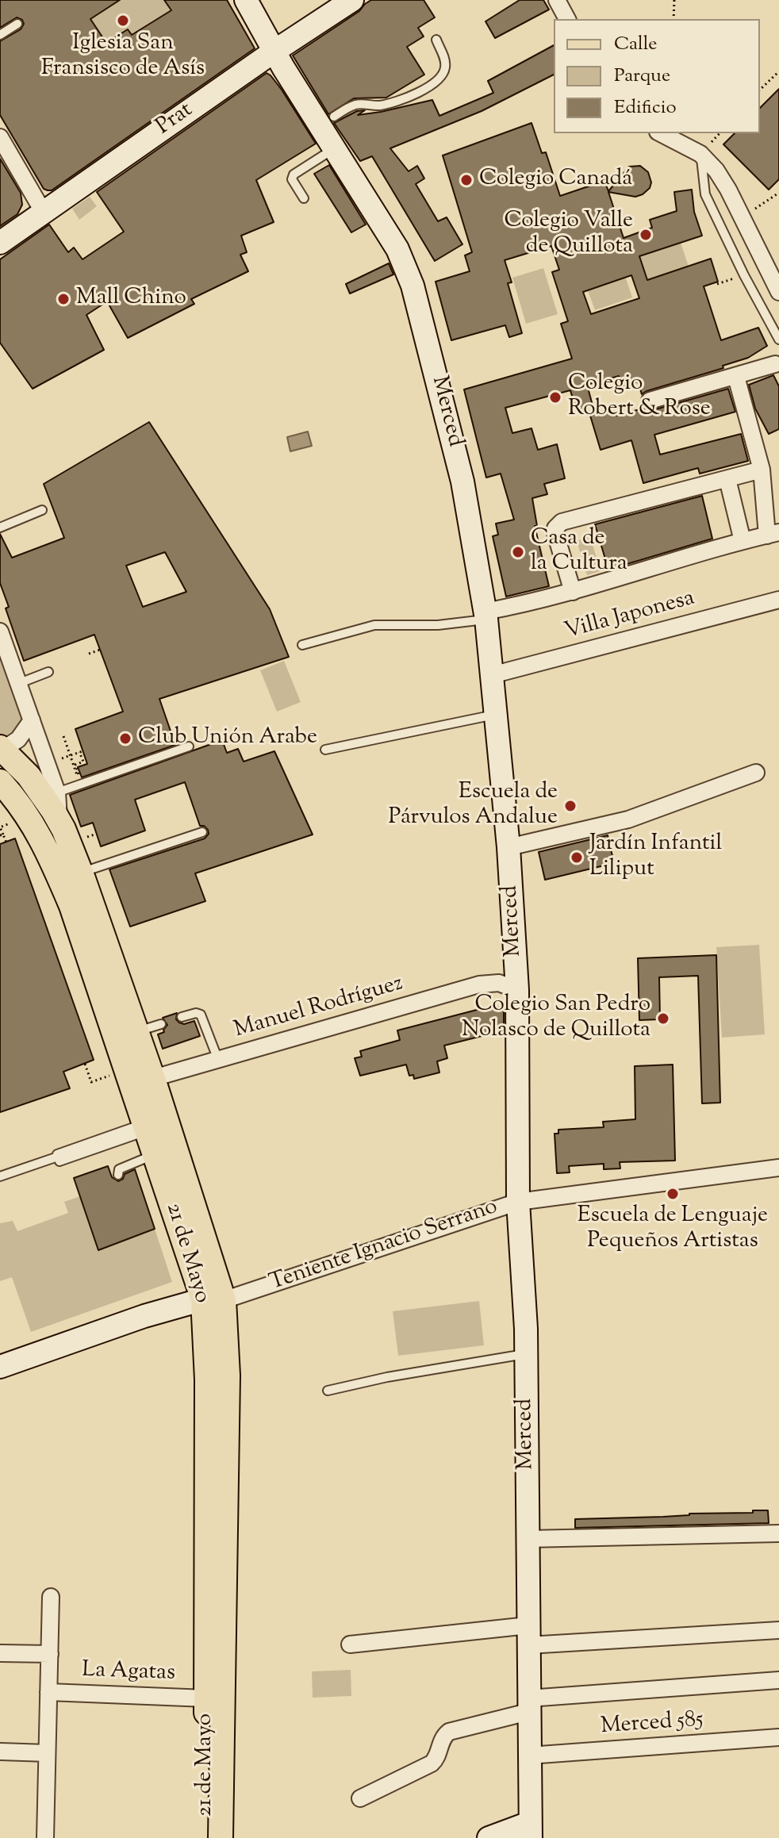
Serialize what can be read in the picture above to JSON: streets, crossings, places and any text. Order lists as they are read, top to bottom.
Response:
{
  "streets": {
    "main road": [
      "Prat",
      "Merced",
      "Teniente Ignacio Serrano",
      "21 de Mayo"
    ],
    "street": [
      "Villa Japonesa",
      "Manuel Rodríguez",
      "La Agatas",
      "Merced 585"
    ]
  },
  "crossings": [
    ["Prat", "Merced"],
    ["Merced", "Villa Japonesa"],
    ["Merced", "Manuel Rodríguez"],
    ["Merced", "Teniente Ignacio Serrano"],
    ["Merced", "Merced 585"],
    ["Manuel Rodríguez", "21 de Mayo"],
    ["Teniente Ignacio Serrano", "21 de Mayo"],
    ["21 de Mayo", "La Agatas"]
  ],
  "places": [
    "Iglesia San Fransisco de Asís",
    "Colegio Canadá",
    "Colegio Valle de Quillota",
    "Mall Chino",
    "Colegio Robert & Rose",
    "Casa de la Cultura",
    "Club Unión Arabe",
    "Escuela de Párvulos Andalue",
    "Jardín Infantil Liliput",
    "Colegio San Pedro Nolasco de Quillota",
    "Escuela de Lenguaje Pequeños Artistas"
  ],
  "legend": ["Calle", "Parque", "Edificio"]
}
